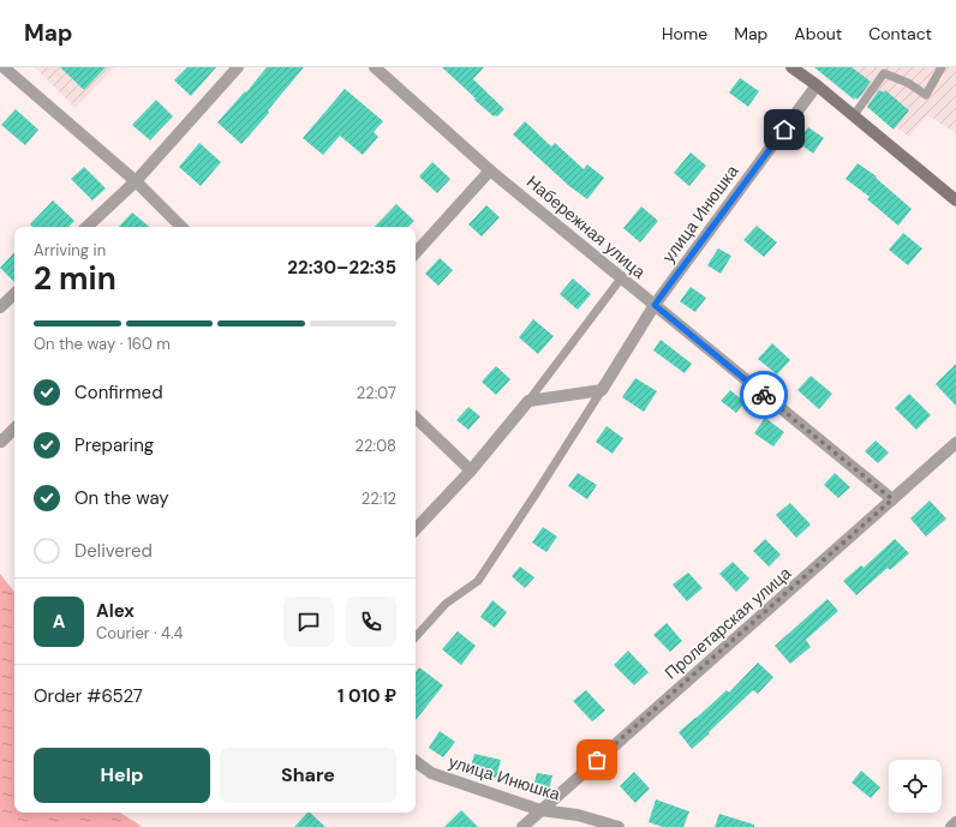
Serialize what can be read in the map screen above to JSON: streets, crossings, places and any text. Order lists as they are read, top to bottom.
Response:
{
  "streets": {
    "street": ["улица Инюшка", "Набережная улица", "Пролетарская улица"]
  },
  "crossings": [
    ["улица Инюшка", "Набережная улица"],
    ["улица Инюшка", "Пролетарская улица"],
    ["Набережная улица", "Пролетарская улица"]
  ],
  "page": {
    "header": "Map",
    "nav": [
      "Home",
      "Map",
      "About",
      "Contact"
    ],
    "heading": ["2 min", "Arriving in", "22:30–22:35"],
    "panel": [
      "Alex",
      "Courier · 4.4",
      "Order #6527",
      "1 010 ₽"
    ],
    "bar": "On the way · 160 m",
    "list": [
      ["Confirmed", "22:07"],
      ["Preparing", "22:08"],
      ["On the way", "22:12"],
      "Delivered"
    ],
    "round": "A",
    "buttons": ["Help", "Share"]
  }
}
